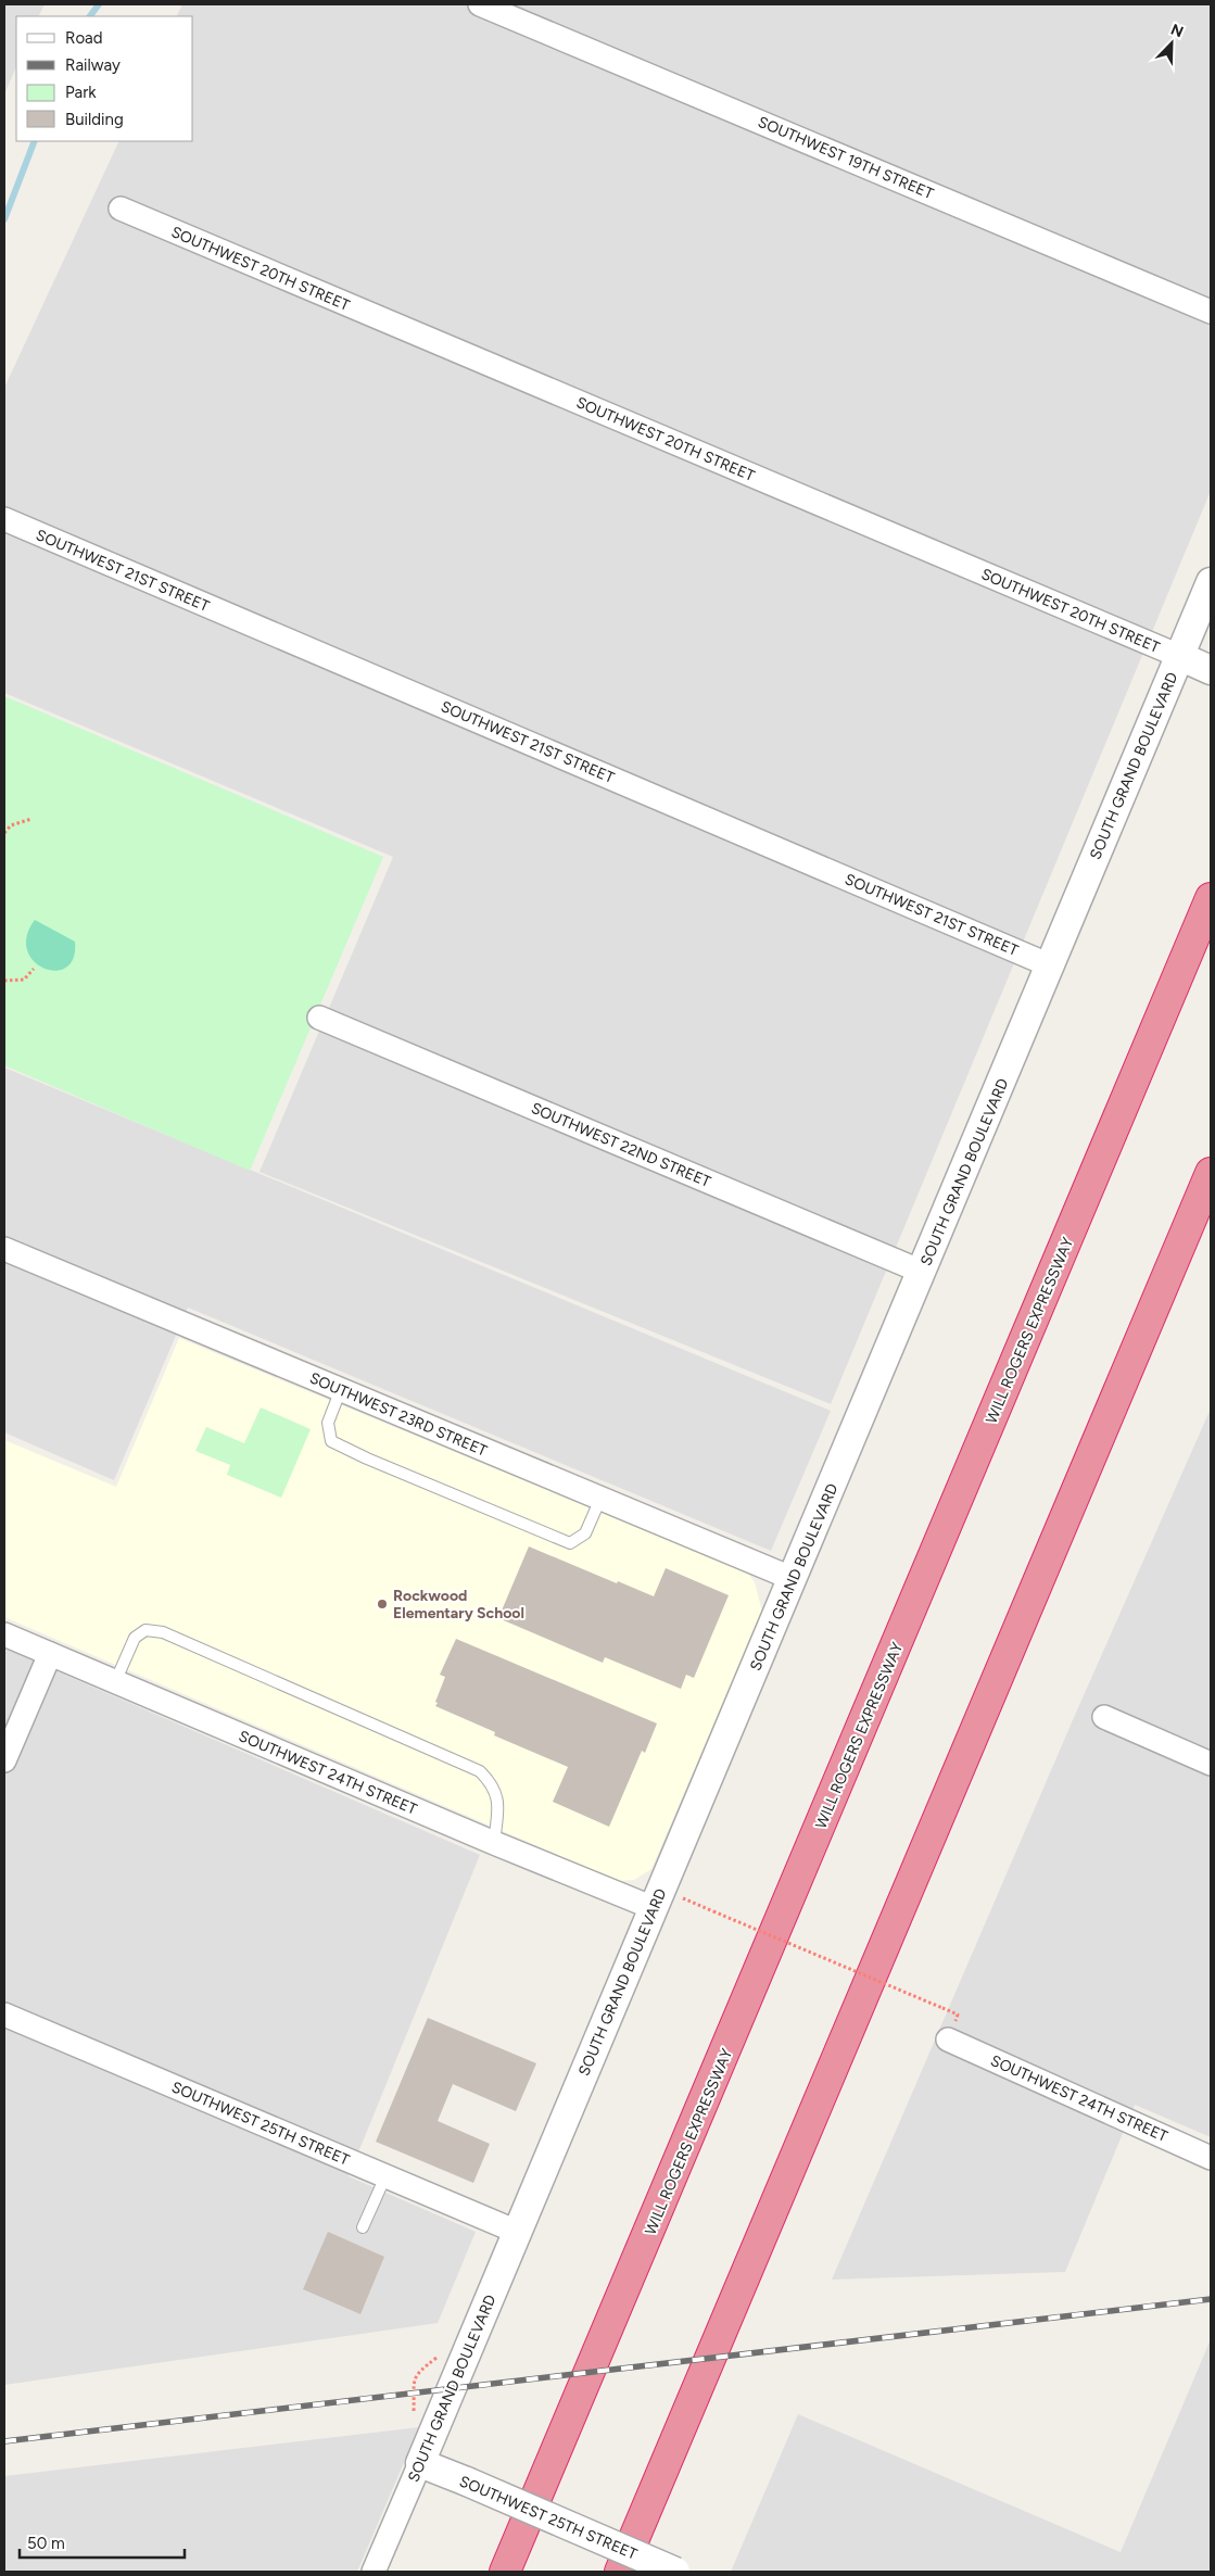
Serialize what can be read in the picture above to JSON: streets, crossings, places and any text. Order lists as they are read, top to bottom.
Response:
{
  "streets": {
    "highway": ["WILL ROGERS EXPRESSWAY"],
    "street": [
      "SOUTHWEST 19TH STREET",
      "SOUTHWEST 20TH STREET",
      "SOUTHWEST 21ST STREET",
      "SOUTH GRAND BOULEVARD",
      "SOUTHWEST 22ND STREET",
      "SOUTHWEST 23RD STREET",
      "SOUTHWEST 24TH STREET",
      "SOUTHWEST 25TH STREET"
    ]
  },
  "crossings": [
    ["SOUTHWEST 20TH STREET", "SOUTH GRAND BOULEVARD"],
    ["SOUTHWEST 21ST STREET", "SOUTH GRAND BOULEVARD"],
    ["SOUTH GRAND BOULEVARD", "SOUTHWEST 22ND STREET"],
    ["SOUTH GRAND BOULEVARD", "SOUTHWEST 23RD STREET"],
    ["SOUTH GRAND BOULEVARD", "SOUTHWEST 24TH STREET"],
    ["SOUTH GRAND BOULEVARD", "SOUTHWEST 25TH STREET"]
  ],
  "places": ["Rockwood Elementary School"],
  "legend": [
    "Road",
    "Railway",
    "Park",
    "Building"
  ],
  "scale_bar": "50 m",
  "north": "top right"
}
